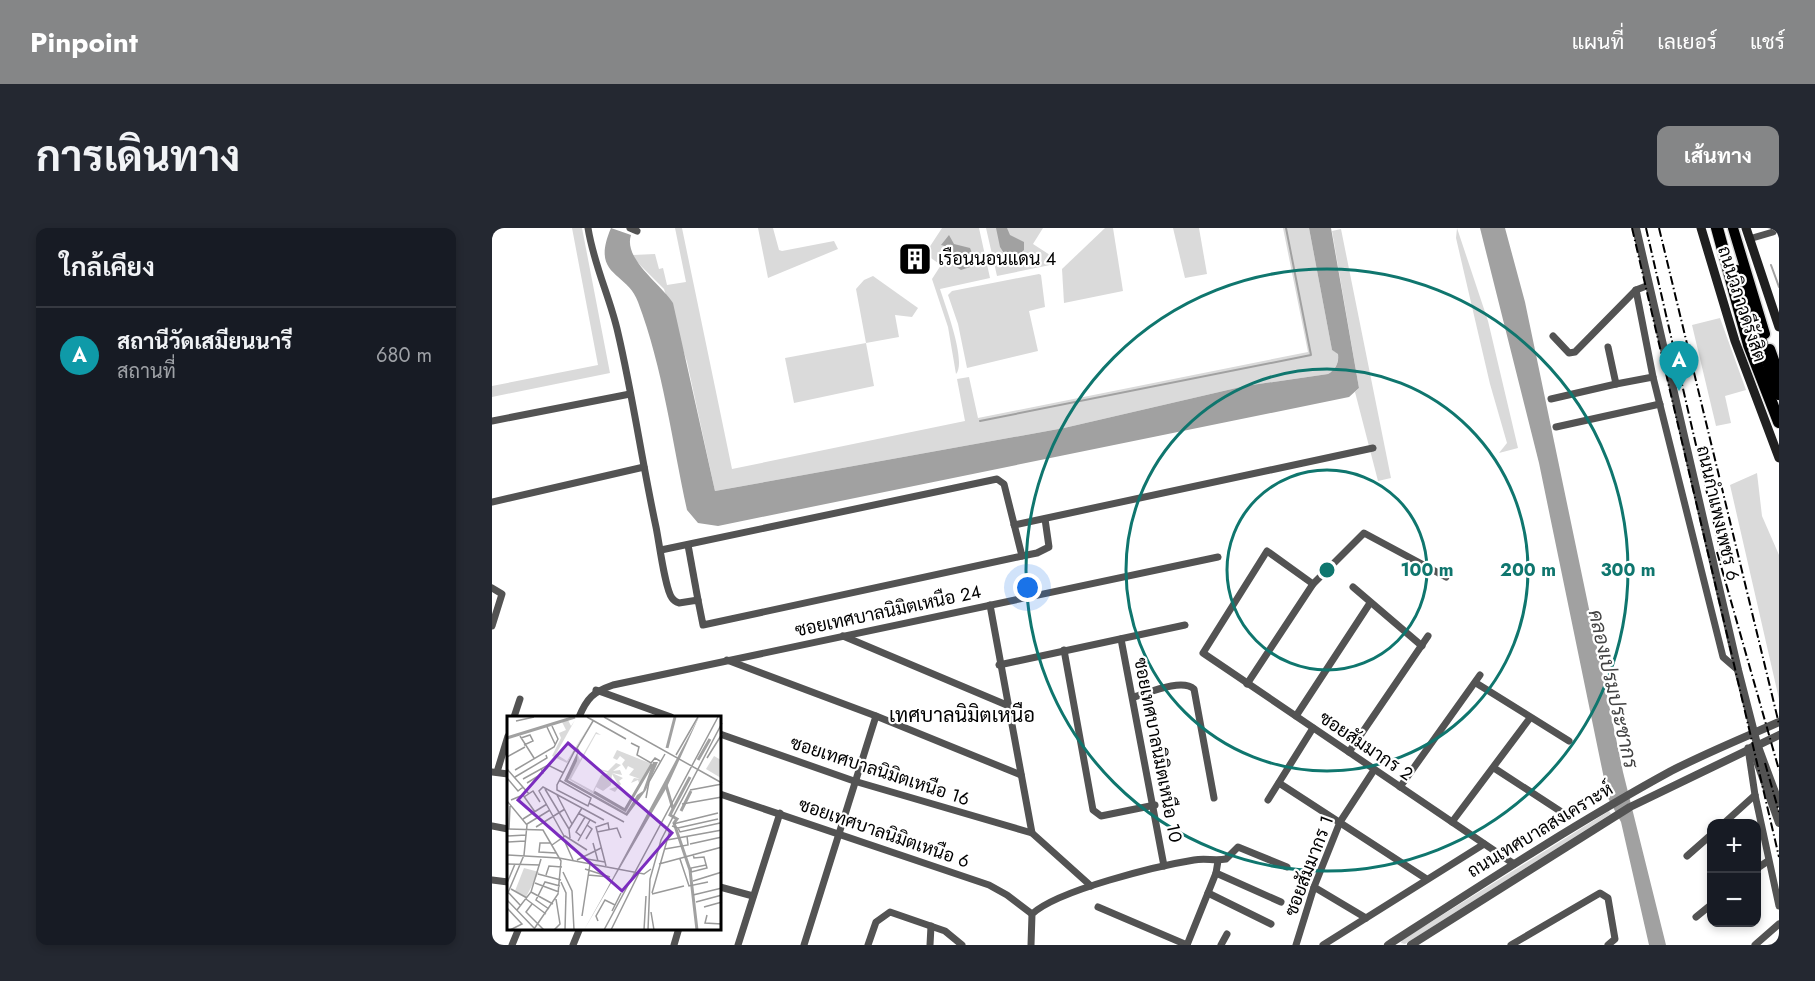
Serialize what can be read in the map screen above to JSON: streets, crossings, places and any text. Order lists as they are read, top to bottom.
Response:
{
  "streets": {
    "highway": ["ถนนวิภาวดีรังสิต"],
    "street": [
      "ถนนกำแพงเพชร 6",
      "ซอยเทศบาลนิมิตเหนือ 24",
      "ซอยสัมมากร 2",
      "ซอยเทศบาลนิมิตเหนือ 10",
      "ซอยเทศบาลนิมิตเหนือ 16",
      "ถนนเทศบาลสงเคราะห์",
      "ซอยเทศบาลนิมิตเหนือ 6",
      "ซอยสัมมากร 1"
    ]
  },
  "crossings": [
    ["ถนนกำแพงเพชร 6", "ถนนเทศบาลสงเคราะห์"],
    ["ซอยสัมมากร 2", "ถนนเทศบาลสงเคราะห์"],
    ["ซอยสัมมากร 2", "ซอยสัมมากร 1"]
  ],
  "districts": ["เทศบาลนิมิตเหนือ"],
  "water": ["คลองเปรมประชากร"],
  "places": {
    "building": ["เรือนนอนแดน 4"]
  },
  "page": {
    "header": "Pinpoint",
    "nav": ["แผนที่", "เลเยอร์", "แชร์"],
    "title": "การเดินทาง",
    "buttons": "เส้นทาง",
    "heading": "ใกล้เคียง",
    "list": [
      {
        "mark": "A",
        "name": "สถานีวัดเสมียนนารี",
        "note": "สถานที่",
        "value": "680 m"
      }
    ],
    "pins": "A",
    "map_buttons": ["+", "−"]
  },
  "rings": ["100 m", "200 m", "300 m"]
}
